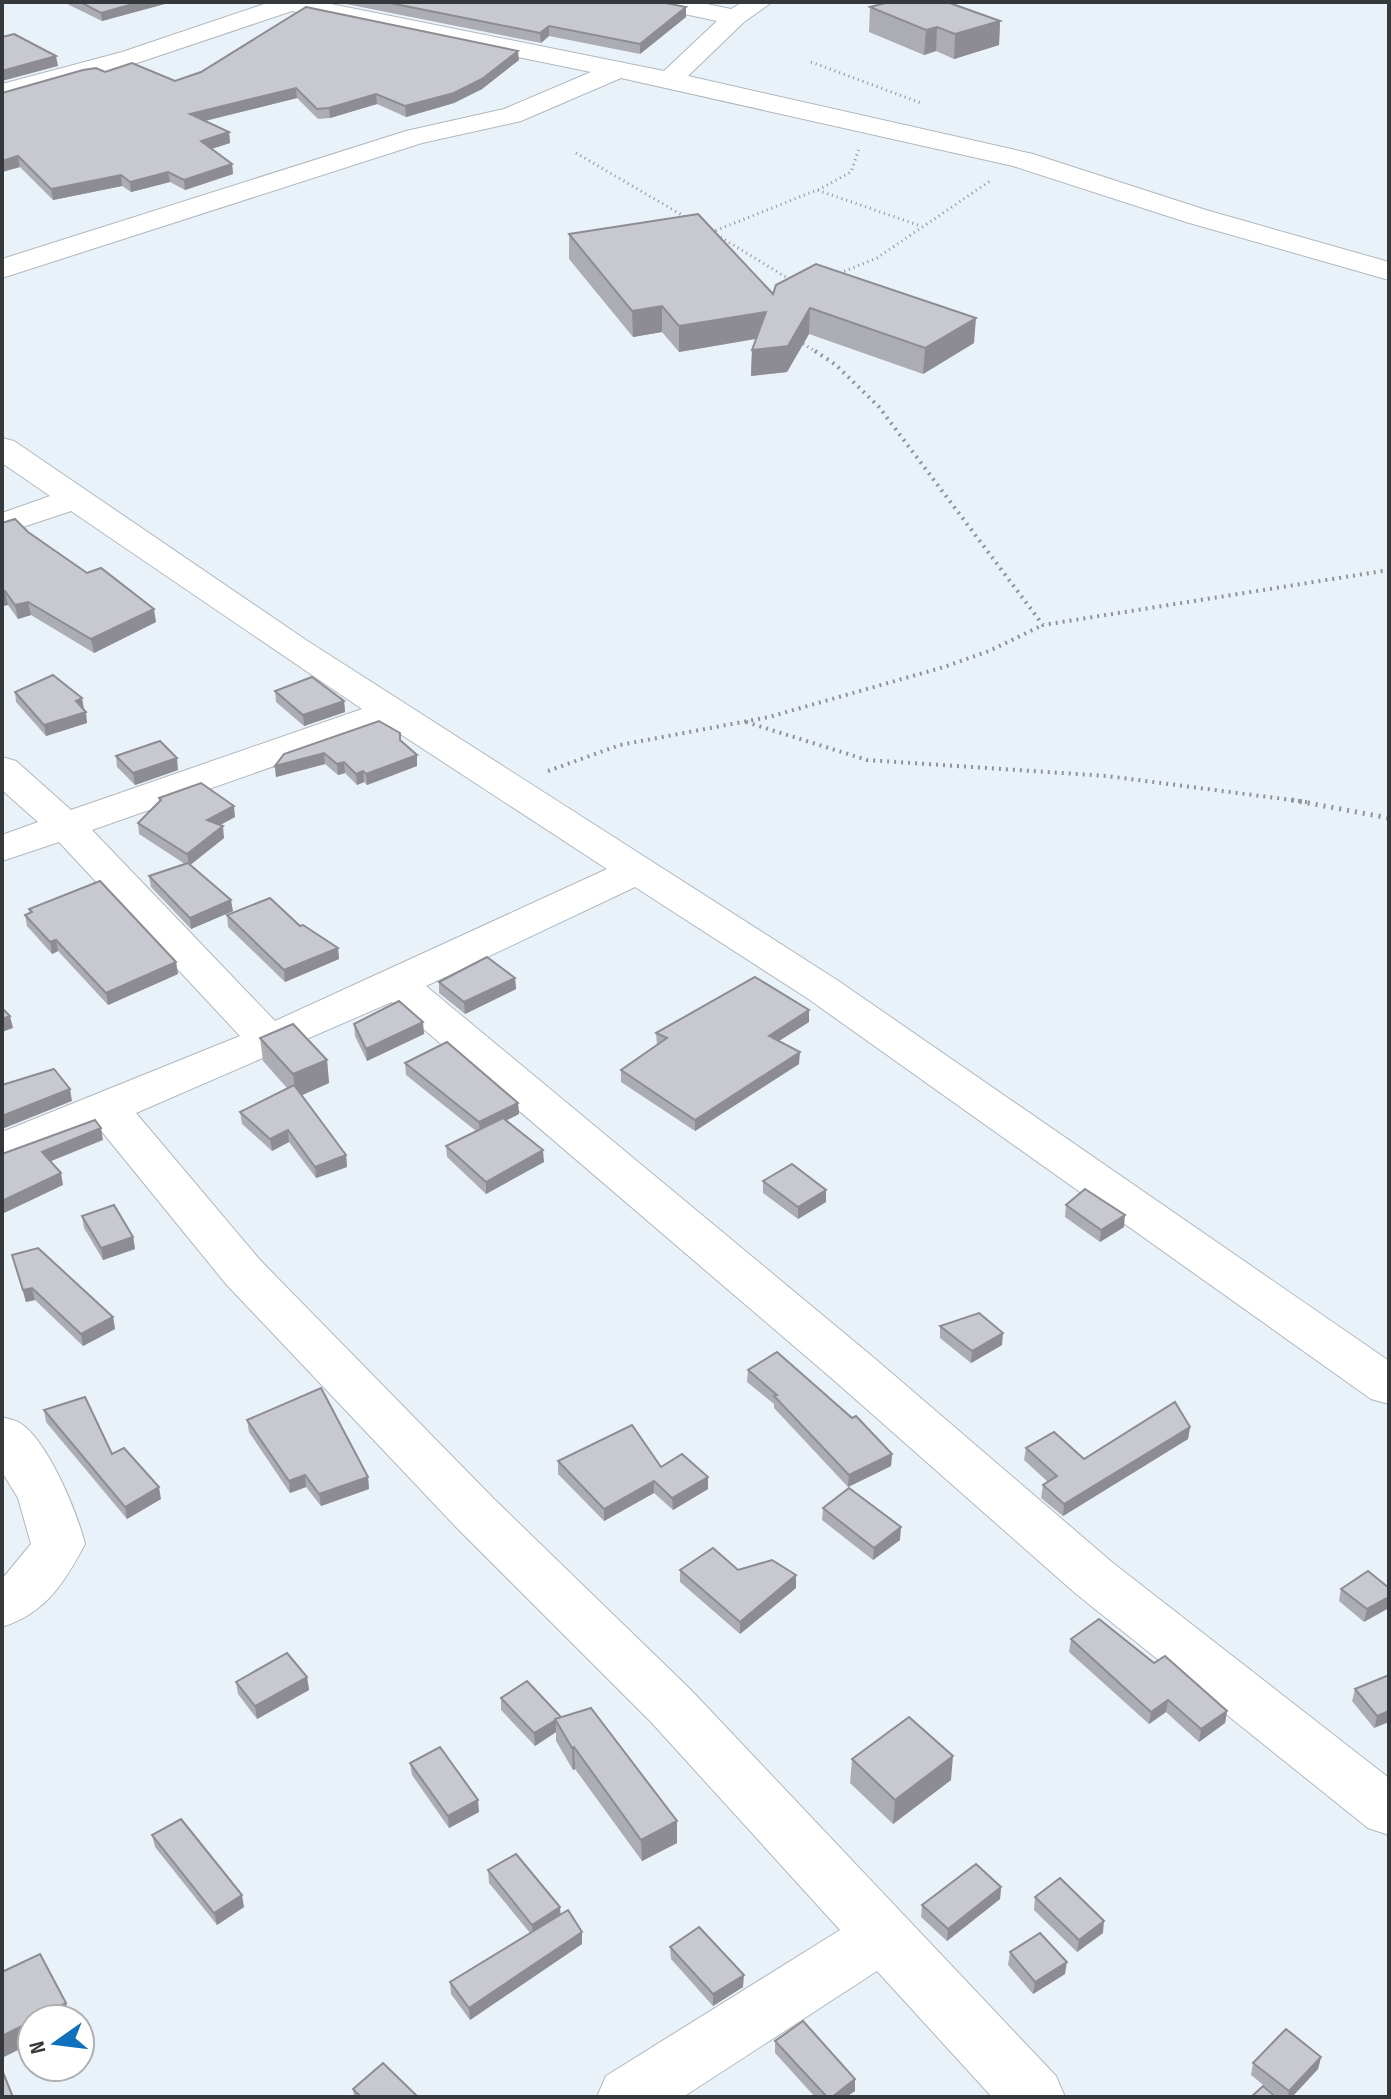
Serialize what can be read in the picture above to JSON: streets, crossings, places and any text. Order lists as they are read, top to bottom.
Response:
{
  "north": "left"
}
